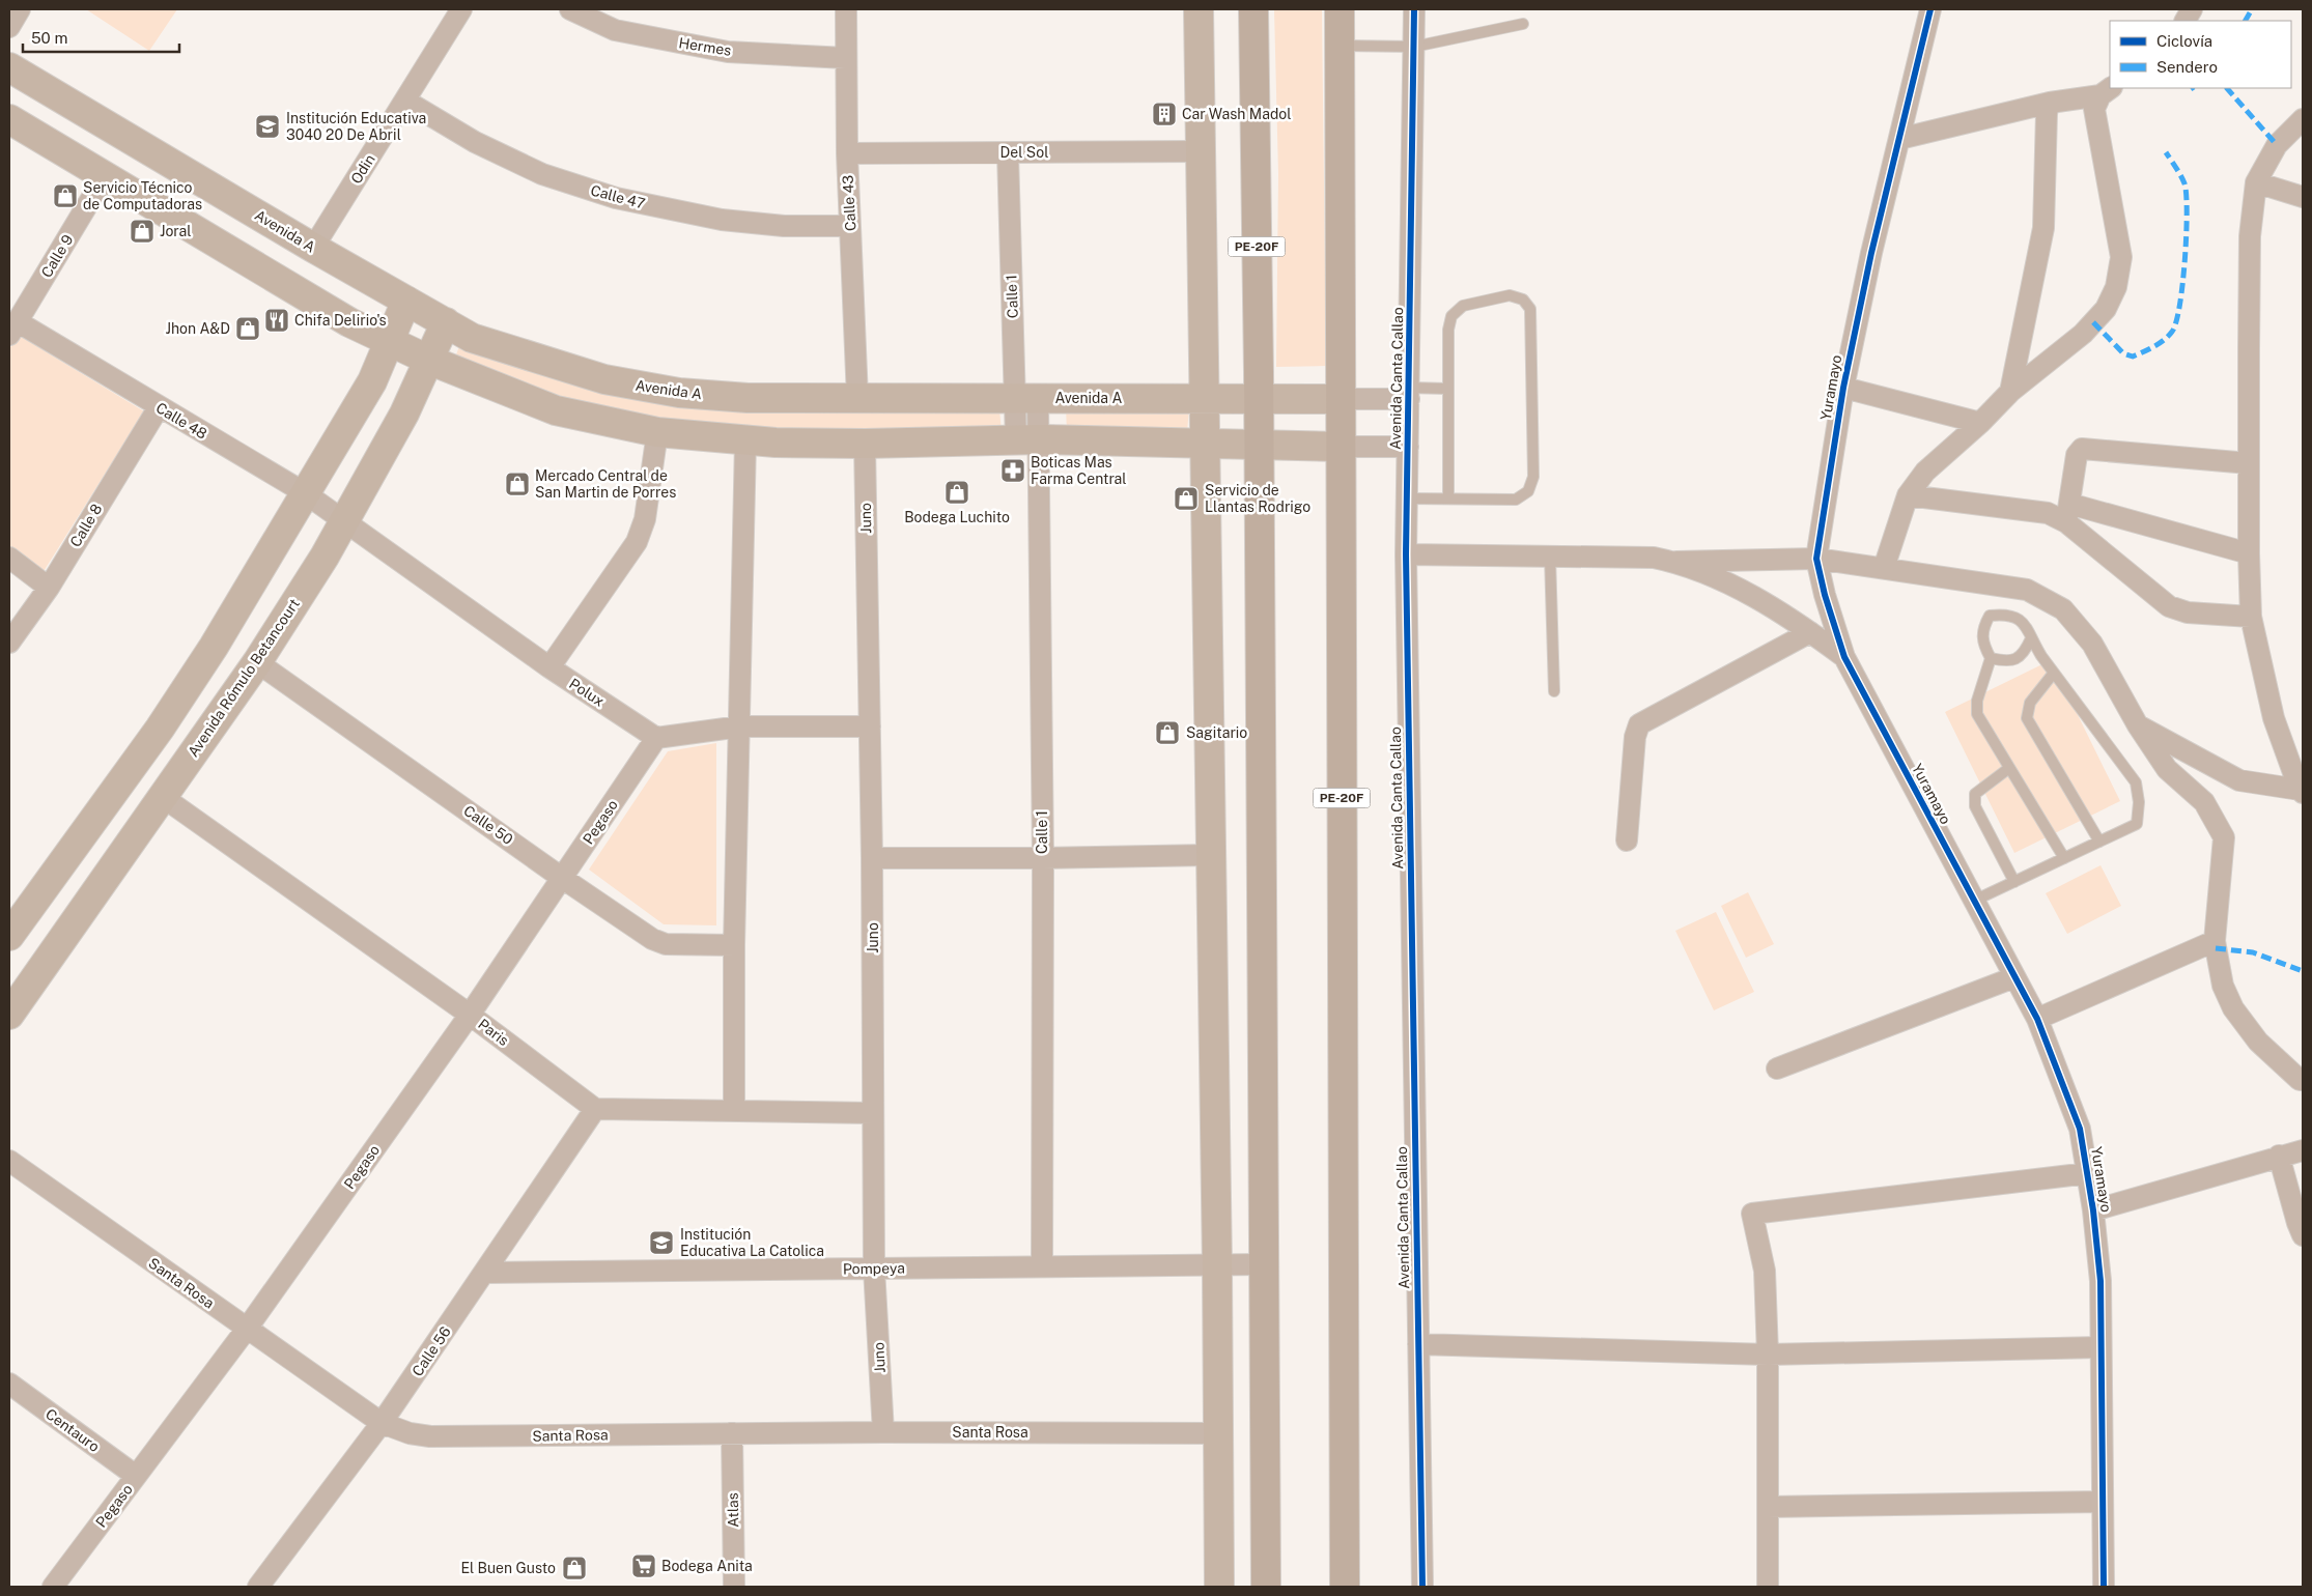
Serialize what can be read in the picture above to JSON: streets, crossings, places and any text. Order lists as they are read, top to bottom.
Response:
{
  "streets": {
    "main road": ["PE-20F"],
    "street": [
      "Hermes",
      "Del Sol",
      "Odin",
      "Calle 47",
      "Calle 43",
      "Avenida A",
      "Calle 9",
      "Calle 1",
      "Avenida Canta Callao",
      "Yuramayo",
      "Calle 48",
      "Juno",
      "Calle 8",
      "Avenida Rómulo Betancourt",
      "Polux",
      "Pegaso",
      "Calle 50",
      "Paris",
      "Pompeya",
      "Santa Rosa",
      "Calle 56",
      "Centauro",
      "Atlas"
    ]
  },
  "crossings": [
    ["Hermes", "Calle 43"],
    ["Del Sol", "Calle 43"],
    ["Del Sol", "Calle 1"],
    ["Odin", "Calle 47"],
    ["Odin", "Avenida A"],
    ["Calle 47", "Calle 43"],
    ["Calle 43", "Avenida A"],
    ["Avenida A", "PE-20F"],
    ["Avenida A", "Calle 1"],
    ["Avenida A", "Avenida Canta Callao"],
    ["Avenida A", "Avenida Rómulo Betancourt"],
    ["PE-20F", "Pompeya"],
    ["Calle 9", "Calle 48"],
    ["Calle 1", "Pompeya"],
    ["Calle 48", "Calle 8"],
    ["Calle 48", "Avenida Rómulo Betancourt"],
    ["Calle 48", "Polux"],
    ["Juno", "Pompeya"],
    ["Juno", "Santa Rosa"],
    ["Avenida Rómulo Betancourt", "Polux"],
    ["Avenida Rómulo Betancourt", "Calle 50"],
    ["Avenida Rómulo Betancourt", "Paris"],
    ["Polux", "Pegaso"],
    ["Pegaso", "Calle 50"],
    ["Pegaso", "Paris"],
    ["Pegaso", "Santa Rosa"],
    ["Pegaso", "Centauro"],
    ["Paris", "Calle 56"],
    ["Pompeya", "Calle 56"],
    ["Santa Rosa", "Calle 56"],
    ["Santa Rosa", "Atlas"]
  ],
  "places": {
    "building": ["Car Wash Madol"],
    "school or university": ["Institución Educativa 3040 20 De Abril", "Institución Educativa La Catolica"],
    "shop": [
      "Servicio Técnico de Computadoras",
      "Joral",
      "Jhon A&D",
      "Mercado Central de San Martin de Porres",
      "Bodega Luchito",
      "Servicio de Llantas Rodrigo",
      "Sagitario",
      "El Buen Gusto"
    ],
    "restaurant": ["Chifa Delirio's"],
    "pharmacy": ["Boticas Mas Farma Central"],
    "supermarket": ["Bodega Anita"]
  },
  "legend": ["Ciclovía", "Sendero"],
  "scale_bar": "50 m"
}
